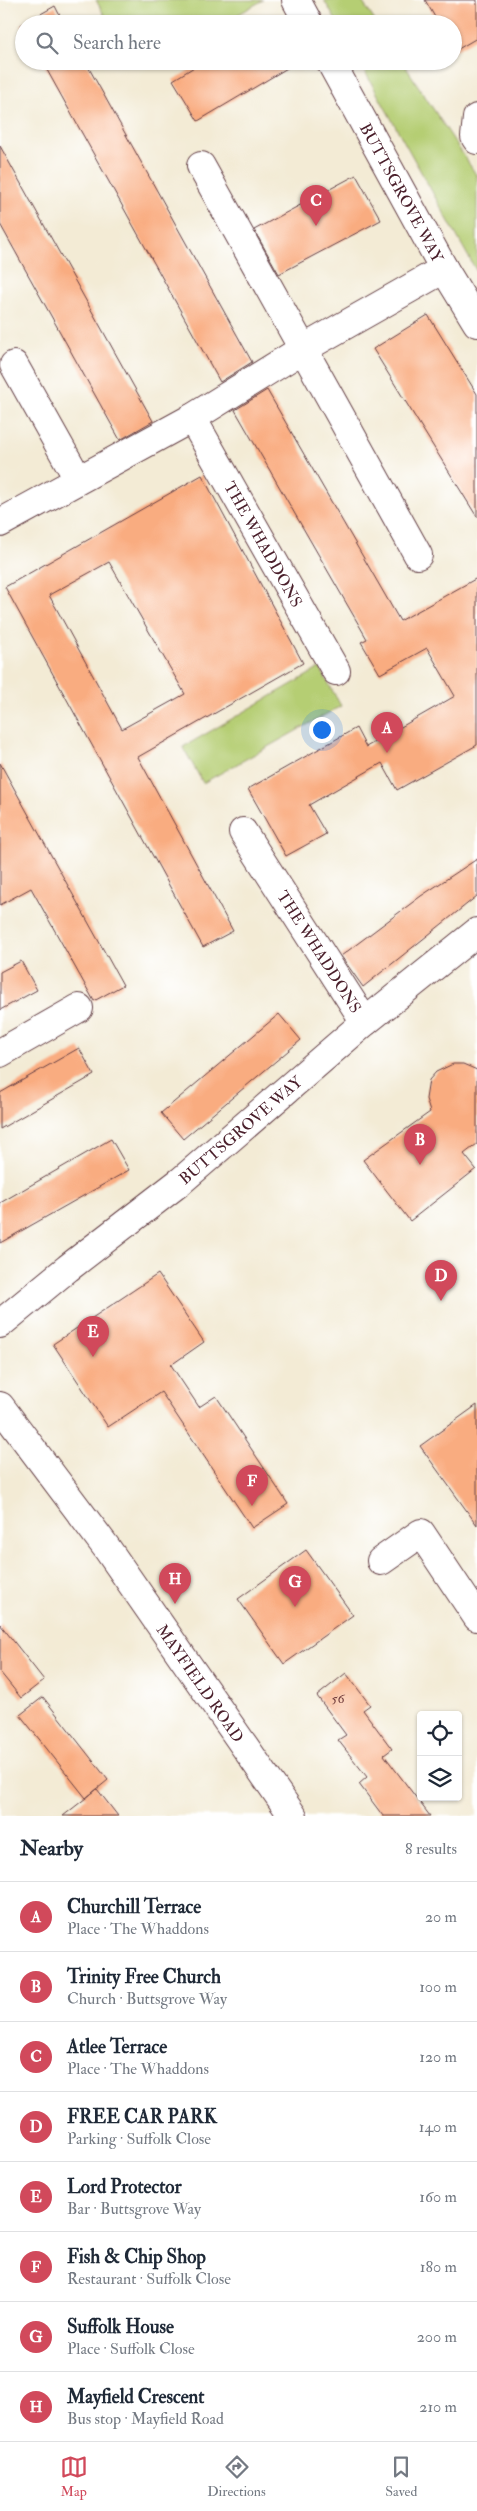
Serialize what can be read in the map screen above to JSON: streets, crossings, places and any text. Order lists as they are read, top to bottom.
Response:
{
  "streets": {
    "street": ["BUTTSGROVE WAY", "THE WHADDONS", "MAYFIELD ROAD"]
  },
  "crossings": [
    ["BUTTSGROVE WAY", "THE WHADDONS"]
  ],
  "house_numbers": ["56"],
  "page": {
    "search": "Search here",
    "pins": [
      "C",
      "A",
      "B",
      "D",
      "E",
      "F",
      "H",
      "G"
    ],
    "heading": ["Nearby", "8 results"],
    "list": [
      {
        "mark": "A",
        "name": "Churchill Terrace",
        "note": "Place · The Whaddons",
        "value": "20 m"
      },
      {
        "mark": "B",
        "name": "Trinity Free Church",
        "note": "Church · Buttsgrove Way",
        "value": "100 m"
      },
      {
        "mark": "C",
        "name": "Atlee Terrace",
        "note": "Place · The Whaddons",
        "value": "120 m"
      },
      {
        "mark": "D",
        "name": "FREE CAR PARK",
        "note": "Parking · Suffolk Close",
        "value": "140 m"
      },
      {
        "mark": "E",
        "name": "Lord Protector",
        "note": "Bar · Buttsgrove Way",
        "value": "160 m"
      },
      {
        "mark": "F",
        "name": "Fish & Chip Shop",
        "note": "Restaurant · Suffolk Close",
        "value": "180 m"
      },
      {
        "mark": "G",
        "name": "Suffolk House",
        "note": "Place · Suffolk Close",
        "value": "200 m"
      },
      {
        "mark": "H",
        "name": "Mayfield Crescent",
        "note": "Bus stop · Mayfield Road",
        "value": "210 m"
      }
    ],
    "nav": ["Map", "Directions", "Saved"]
  }
}
